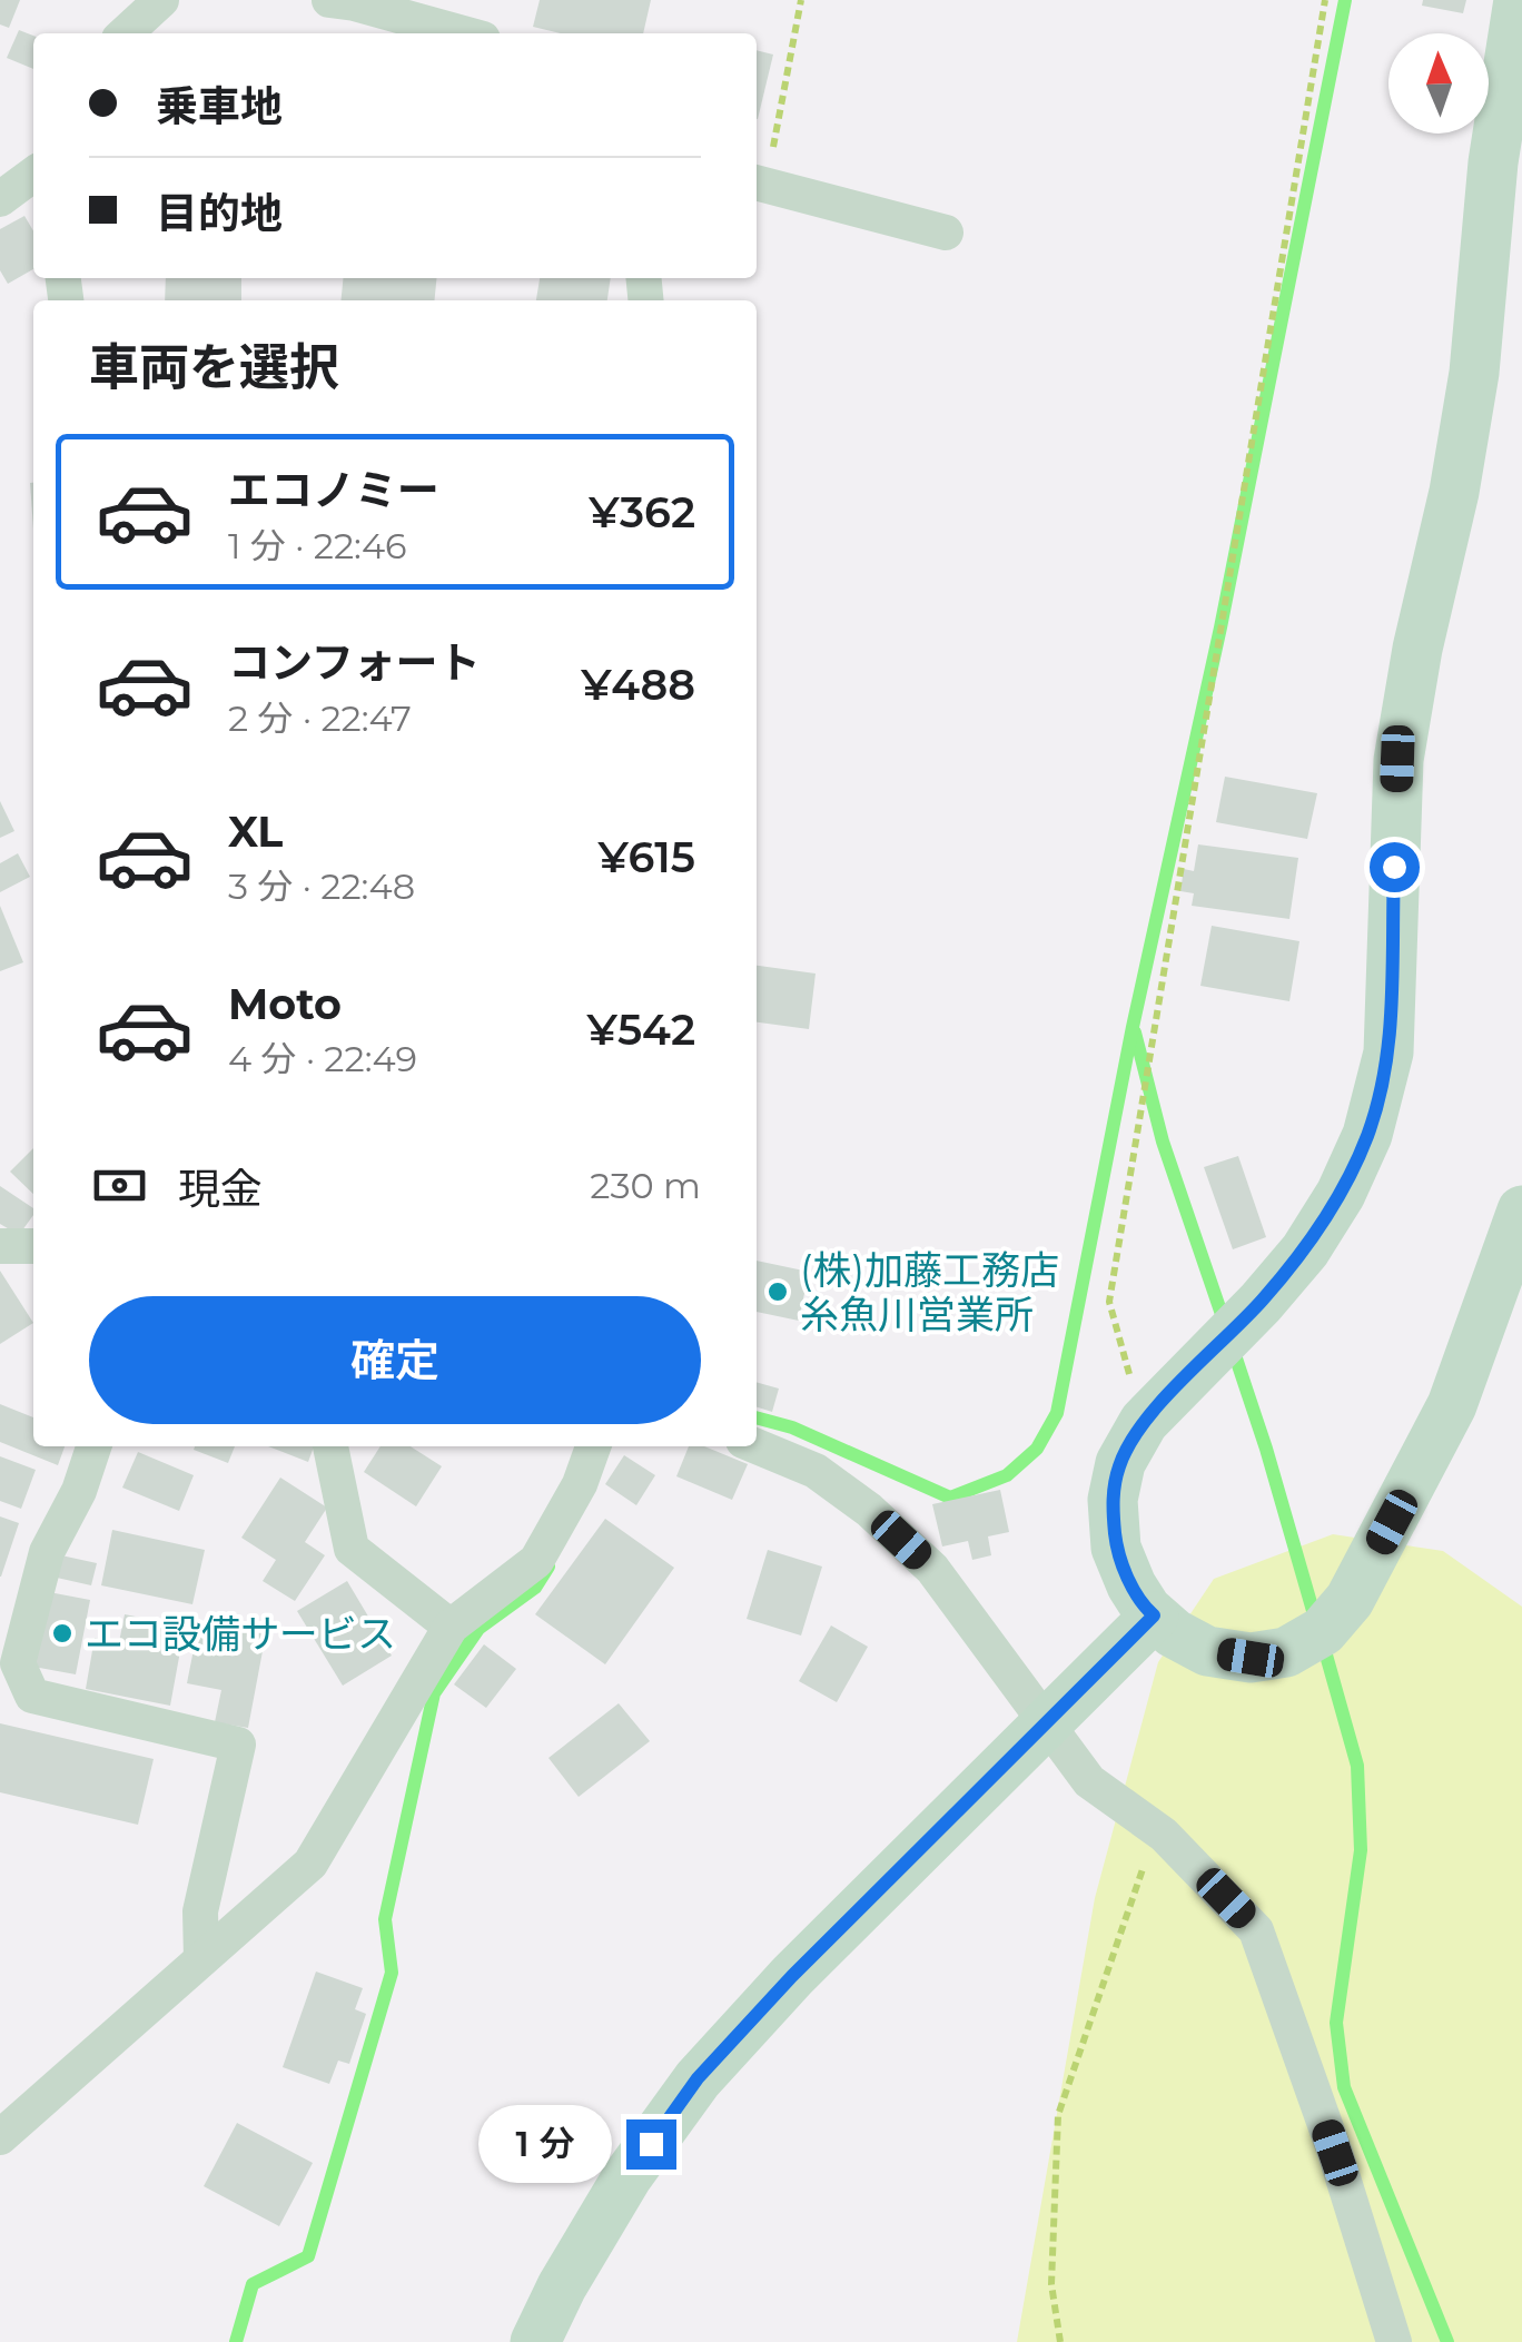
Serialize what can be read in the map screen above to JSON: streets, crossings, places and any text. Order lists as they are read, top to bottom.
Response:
{
  "places": ["(株)加藤工務店 糸魚川営業所", "エコ設備サービス"],
  "north": "top",
  "page": {
    "banner": ["乗車地", "目的地"],
    "heading": "車両を選択",
    "list": [
      {
        "name": "エコノミー",
        "note": "1 分 · 22:46",
        "value": "¥362"
      },
      {
        "name": "コンフォート",
        "note": "2 分 · 22:47",
        "value": "¥488"
      },
      {
        "name": "XL",
        "note": "3 分 · 22:48",
        "value": "¥615"
      },
      {
        "name": "Moto",
        "note": "4 分 · 22:49",
        "value": "¥542"
      }
    ],
    "pay": ["現金", "230 m"],
    "buttons": "確定",
    "bubble": "1 分"
  }
}
